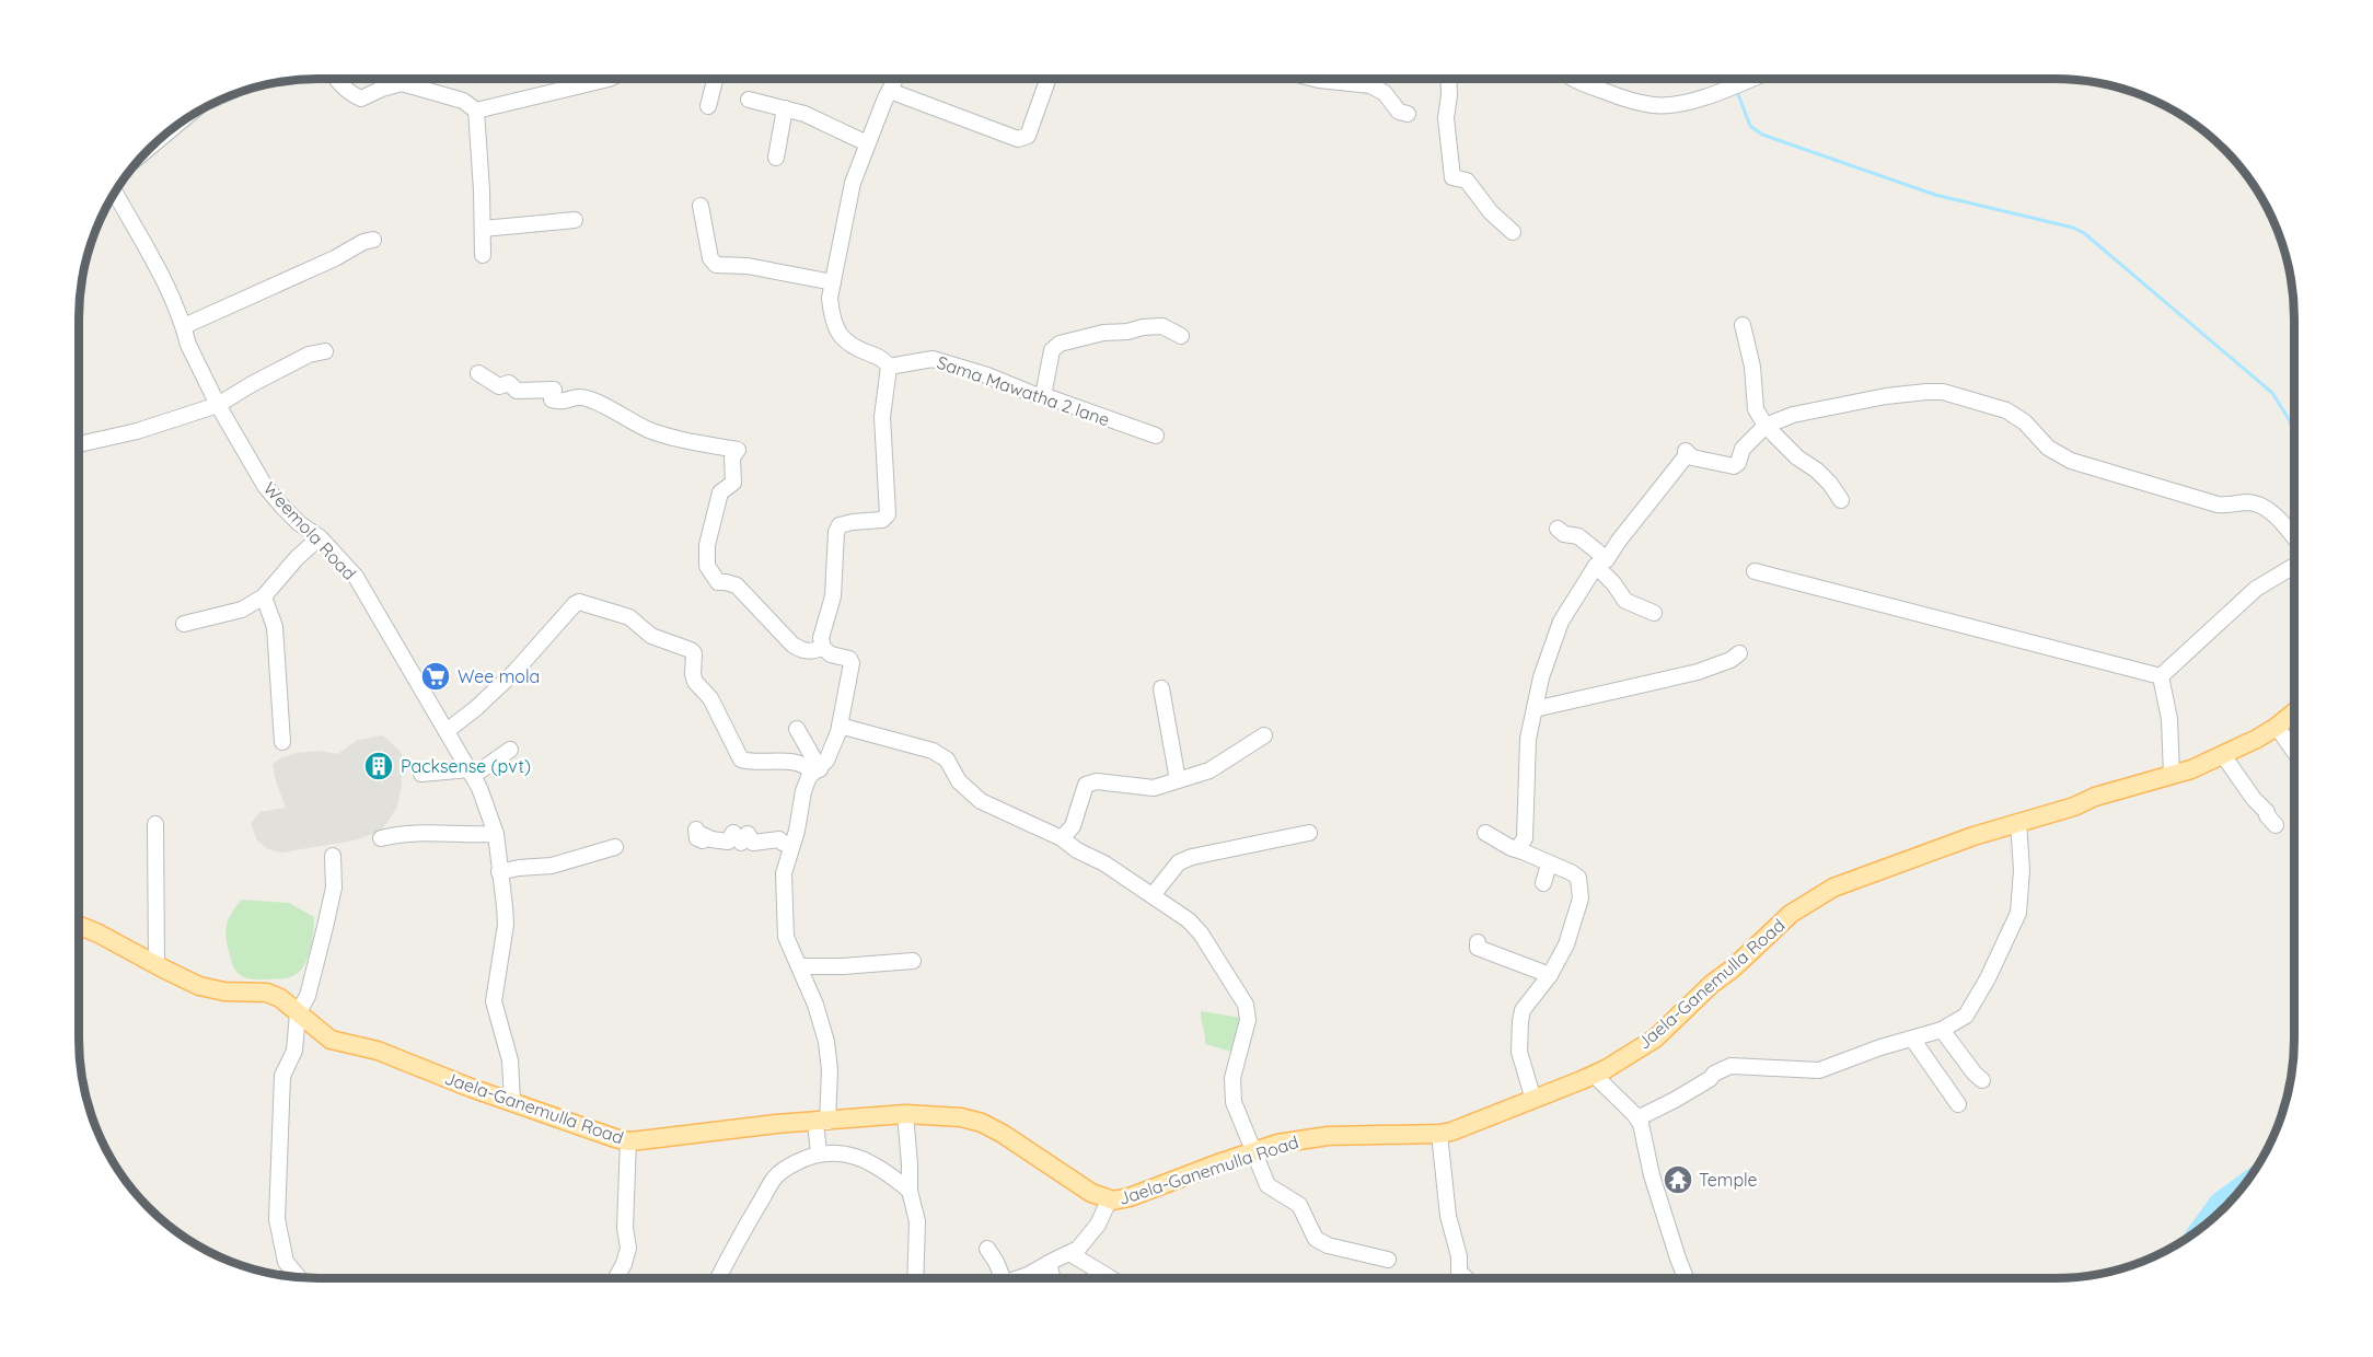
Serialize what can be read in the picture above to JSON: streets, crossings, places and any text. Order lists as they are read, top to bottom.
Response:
{
  "streets": {
    "main road": ["Jaela-Ganemulla Road"],
    "street": ["Sama Mawatha 2 lane", "Weemola Road"]
  },
  "crossings": [
    ["Weemola Road", "Jaela-Ganemulla Road"]
  ],
  "places": {
    "supermarket": ["Wee mola"],
    "building": ["Packsense (pvt)"],
    "temple": ["Temple"]
  }
}
